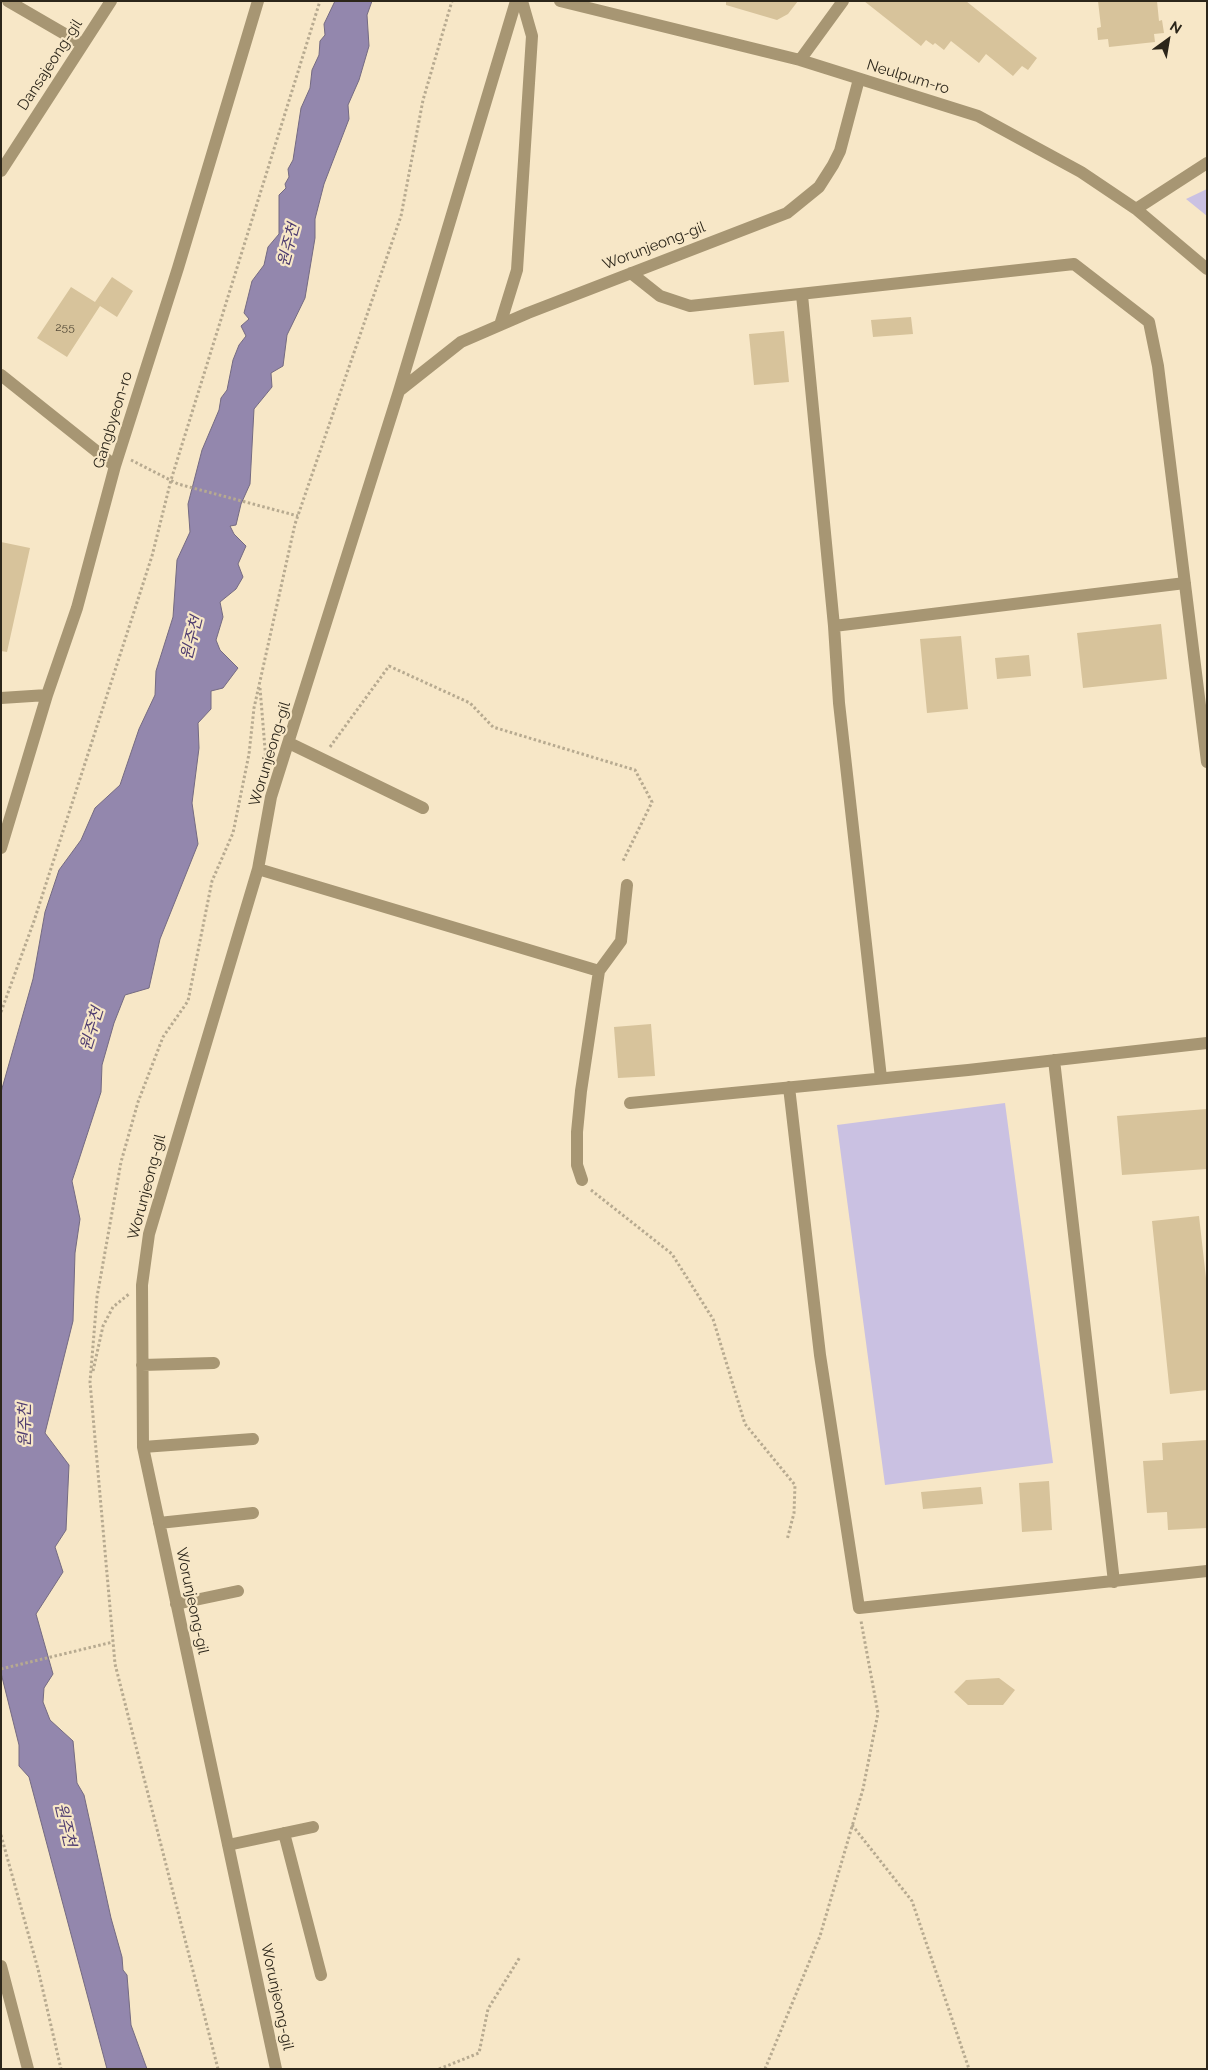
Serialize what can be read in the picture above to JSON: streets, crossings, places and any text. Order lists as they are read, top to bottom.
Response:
{
  "streets": {
    "street": [
      "Dansajeong-gil",
      "Neulpum-ro",
      "Worunjeong-gil",
      "Gangbyeon-ro"
    ]
  },
  "crossings": [
    ["Neulpum-ro", "Worunjeong-gil"]
  ],
  "water": ["원주천"],
  "house_numbers": ["255"],
  "north": "top right"
}
